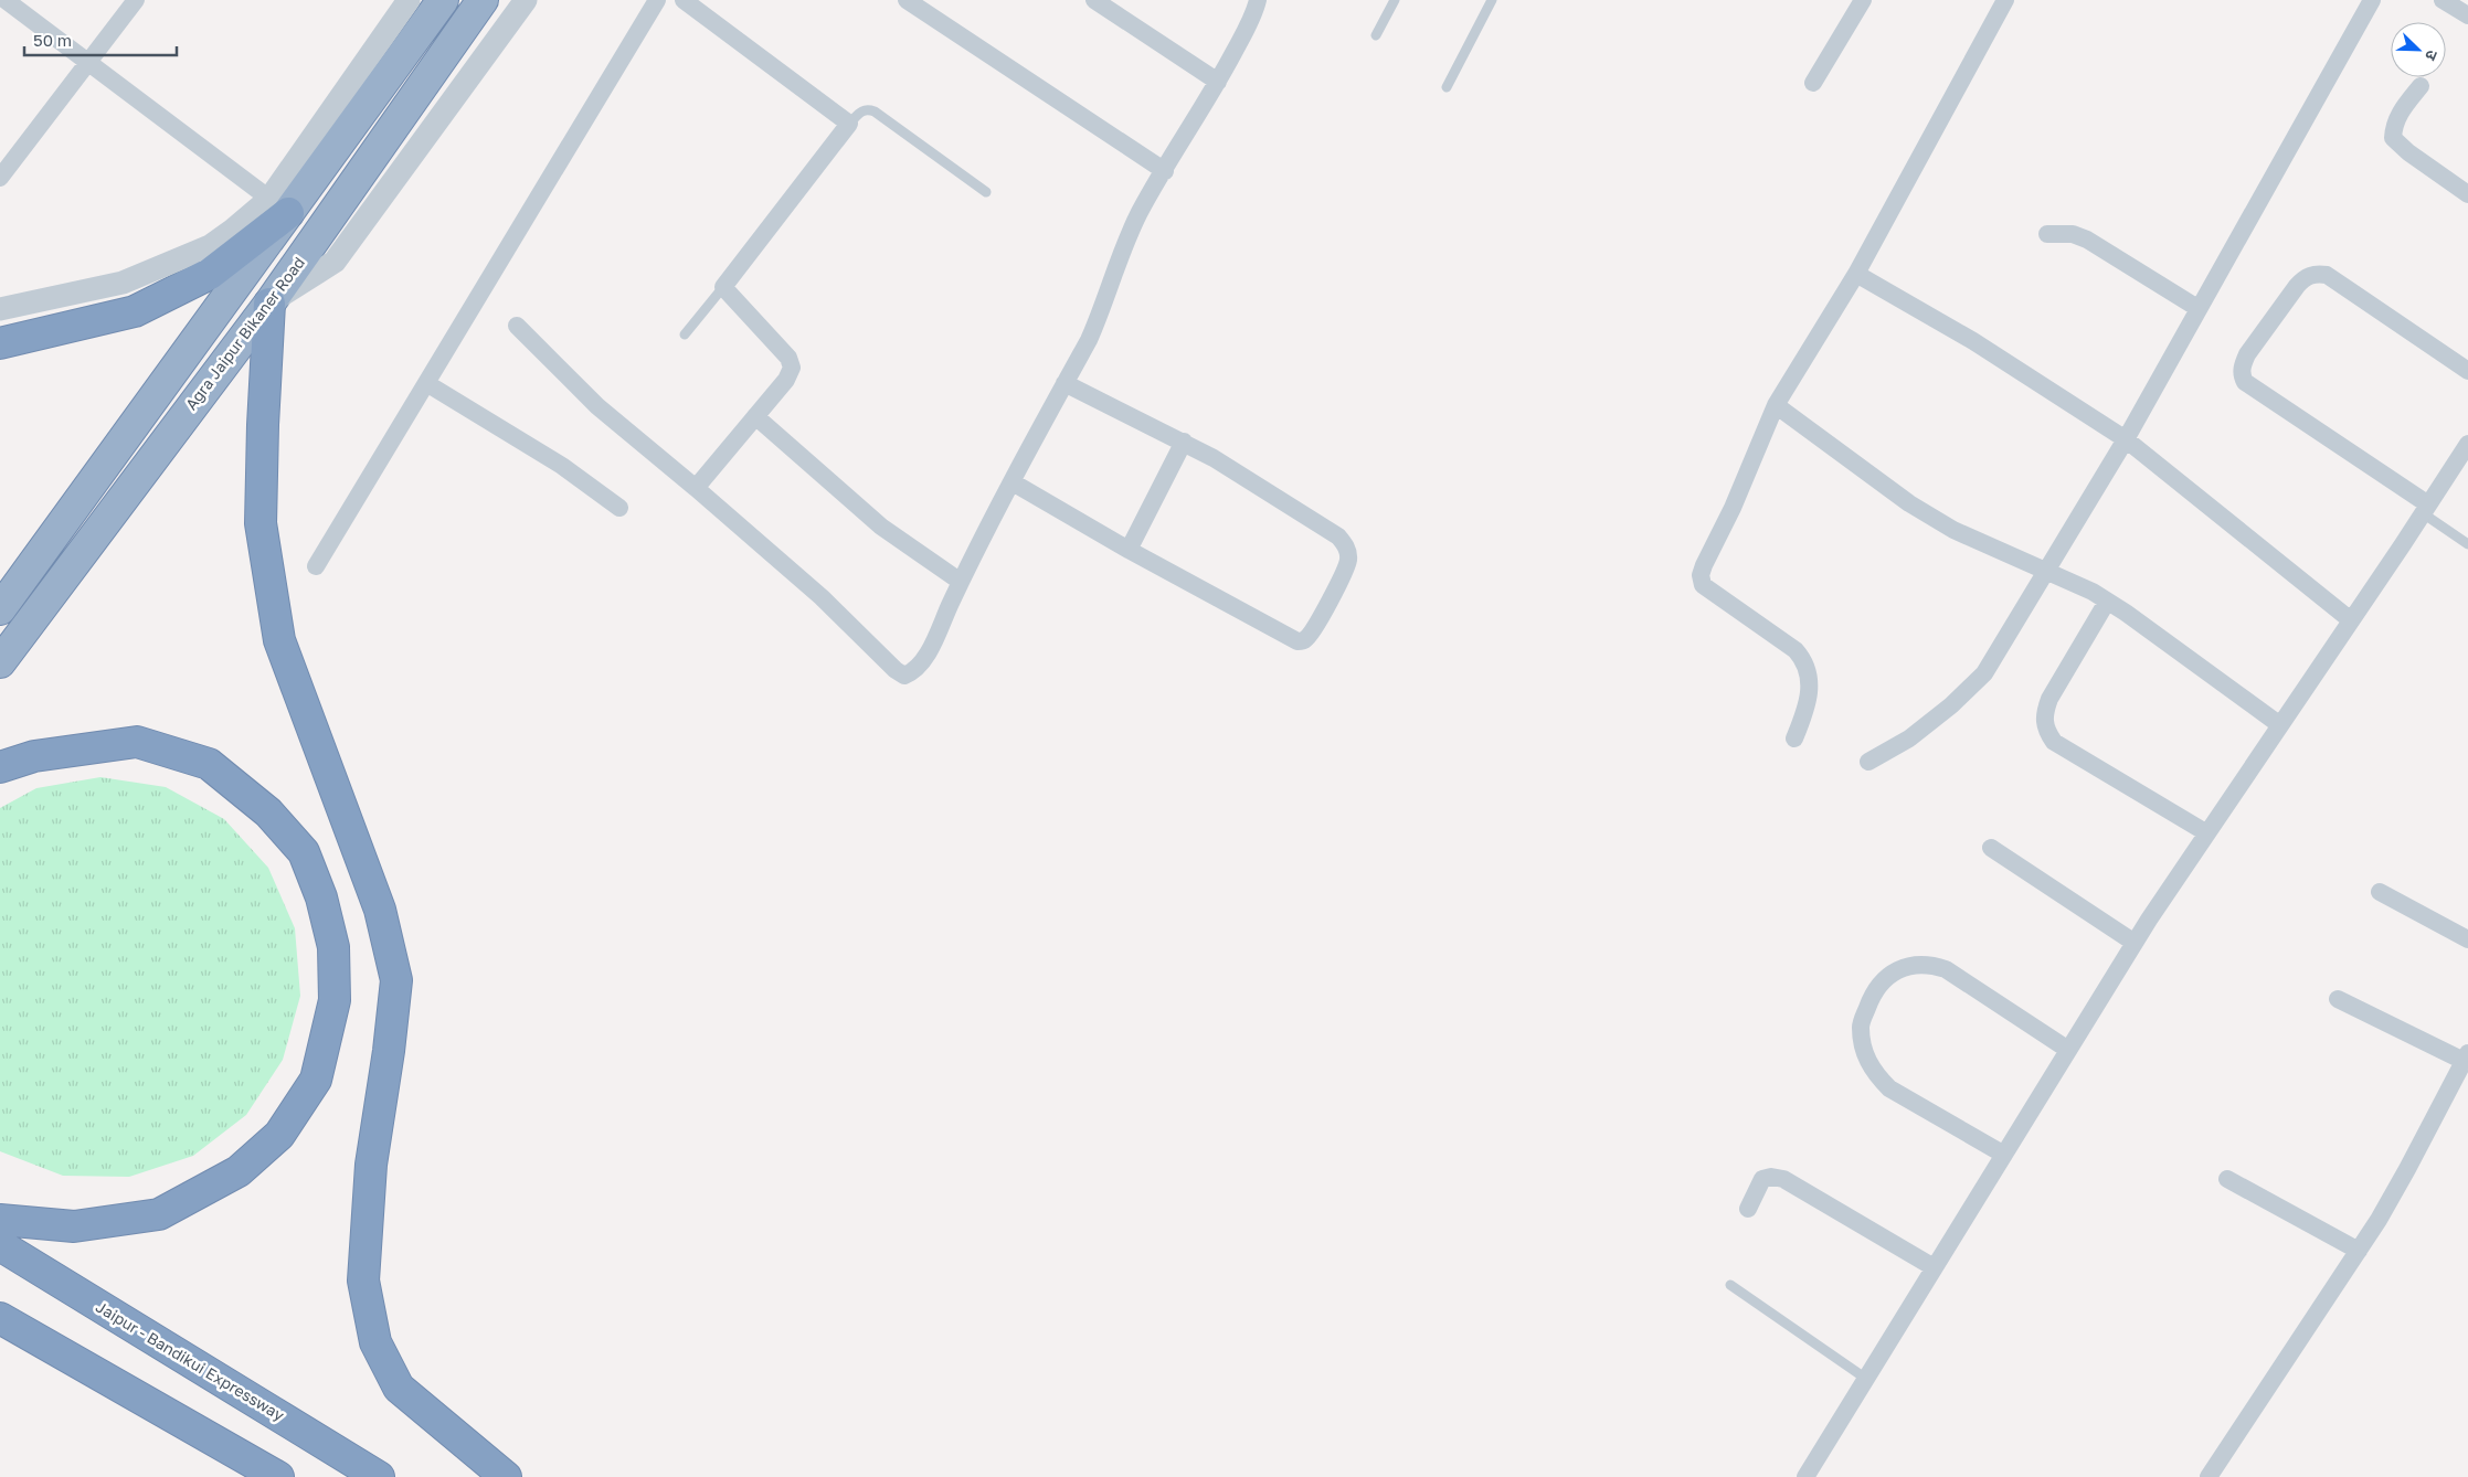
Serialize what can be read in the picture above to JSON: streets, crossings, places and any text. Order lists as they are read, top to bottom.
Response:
{
  "streets": {
    "highway": ["Agra Jaipur Bikaner Road", "Jaipur - Bandikui Expressway"]
  },
  "scale_bar": "50 m",
  "north": "bottom right"
}
